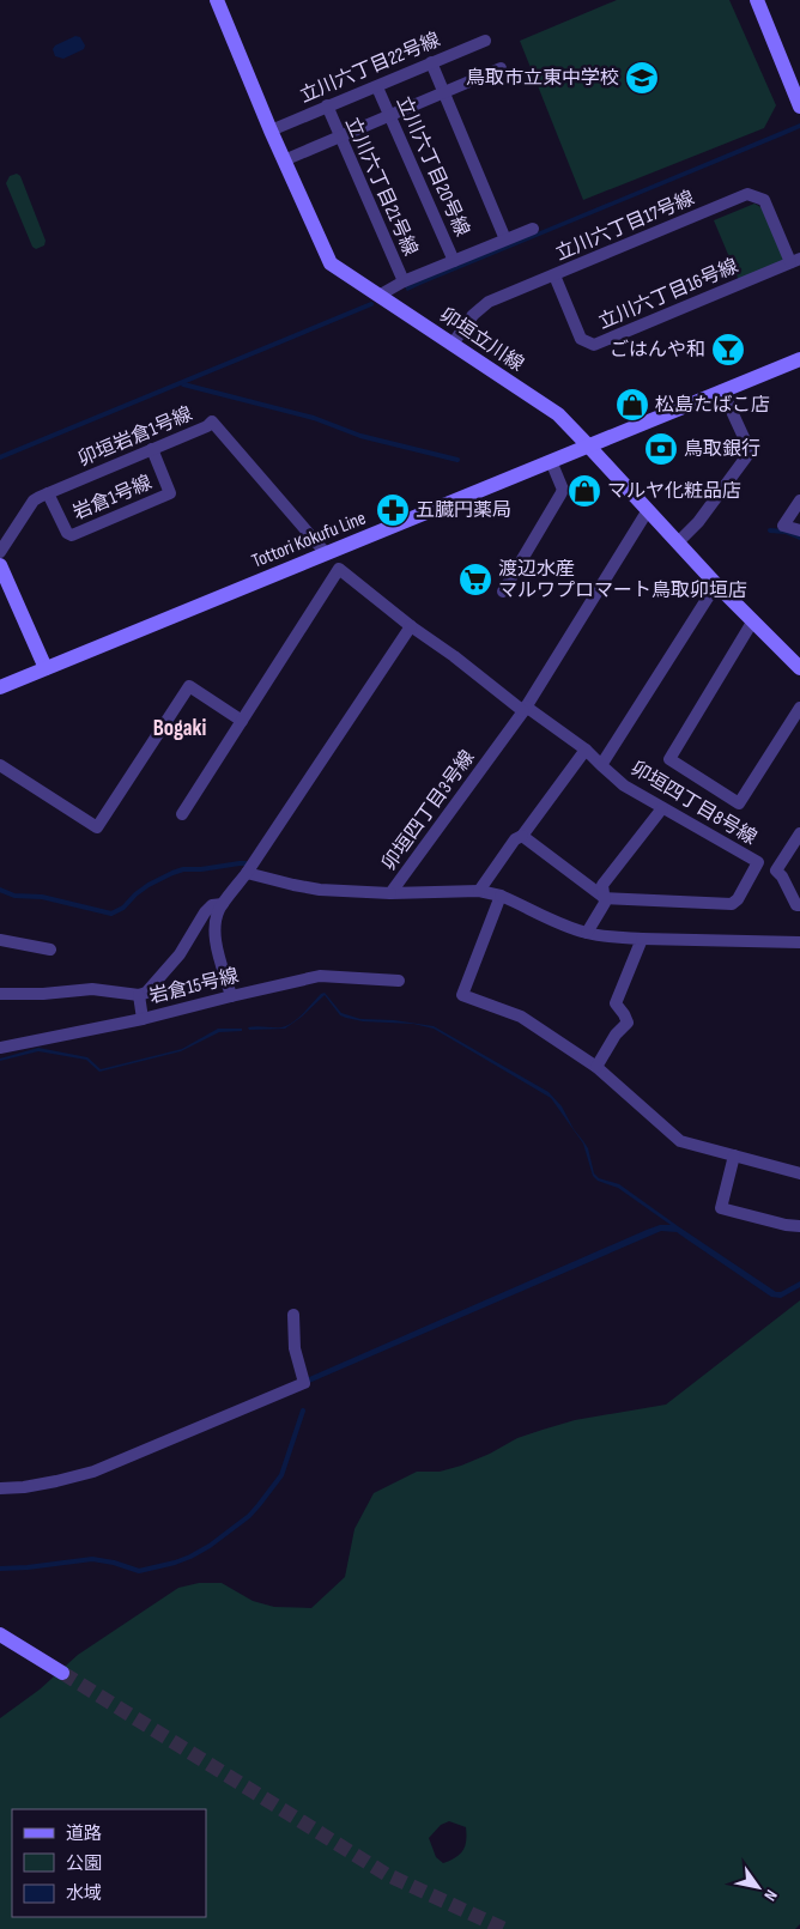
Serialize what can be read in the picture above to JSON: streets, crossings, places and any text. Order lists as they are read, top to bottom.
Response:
{
  "streets": {
    "street": [
      "立川六丁目22号線",
      "立川六丁目20号線",
      "立川六丁目21号線",
      "立川六丁目17号線",
      "立川六丁目16号線",
      "卯垣立川線",
      "卯垣岩倉1号線",
      "岩倉1号線",
      "Tottori Kokufu Line",
      "卯垣四丁目8号線",
      "卯垣四丁目3号線",
      "岩倉15号線"
    ]
  },
  "crossings": [
    ["立川六丁目22号線", "立川六丁目20号線"],
    ["立川六丁目22号線", "立川六丁目21号線"],
    ["立川六丁目22号線", "卯垣立川線"],
    ["立川六丁目17号線", "立川六丁目16号線"],
    ["立川六丁目17号線", "卯垣立川線"],
    ["卯垣立川線", "Tottori Kokufu Line"],
    ["卯垣立川線", "卯垣四丁目8号線"],
    ["卯垣立川線", "卯垣四丁目3号線"],
    ["卯垣岩倉1号線", "岩倉1号線"],
    ["卯垣岩倉1号線", "Tottori Kokufu Line"],
    ["卯垣四丁目8号線", "卯垣四丁目3号線"]
  ],
  "districts": ["Bogaki"],
  "places": {
    "school or university": ["鳥取市立東中学校"],
    "bar": ["ごはんや和"],
    "shop": ["松島たばこ店", "マルヤ化粧品店"],
    "bank": ["鳥取銀行"],
    "pharmacy": ["五臓円薬局"],
    "supermarket": ["渡辺水産 マルワプロマート鳥取卯垣店"]
  },
  "legend": ["道路", "公園", "水域"],
  "north": "bottom right"
}
